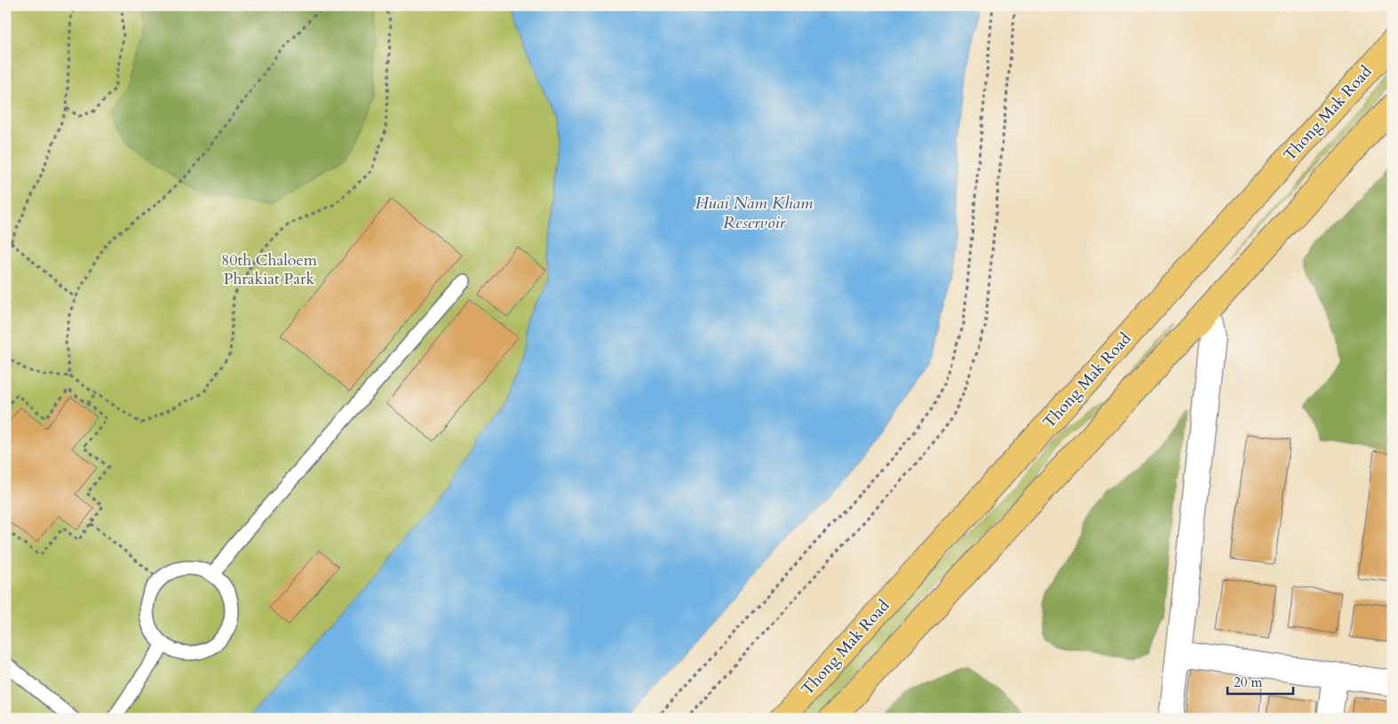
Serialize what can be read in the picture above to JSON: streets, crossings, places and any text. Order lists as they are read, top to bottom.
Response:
{
  "streets": {
    "main road": ["Thong Mak Road"]
  },
  "water": ["Huai Nam Kham Reservoir"],
  "parks": ["80th Chaloem Phrakiat Park"],
  "scale_bar": "20 m"
}
